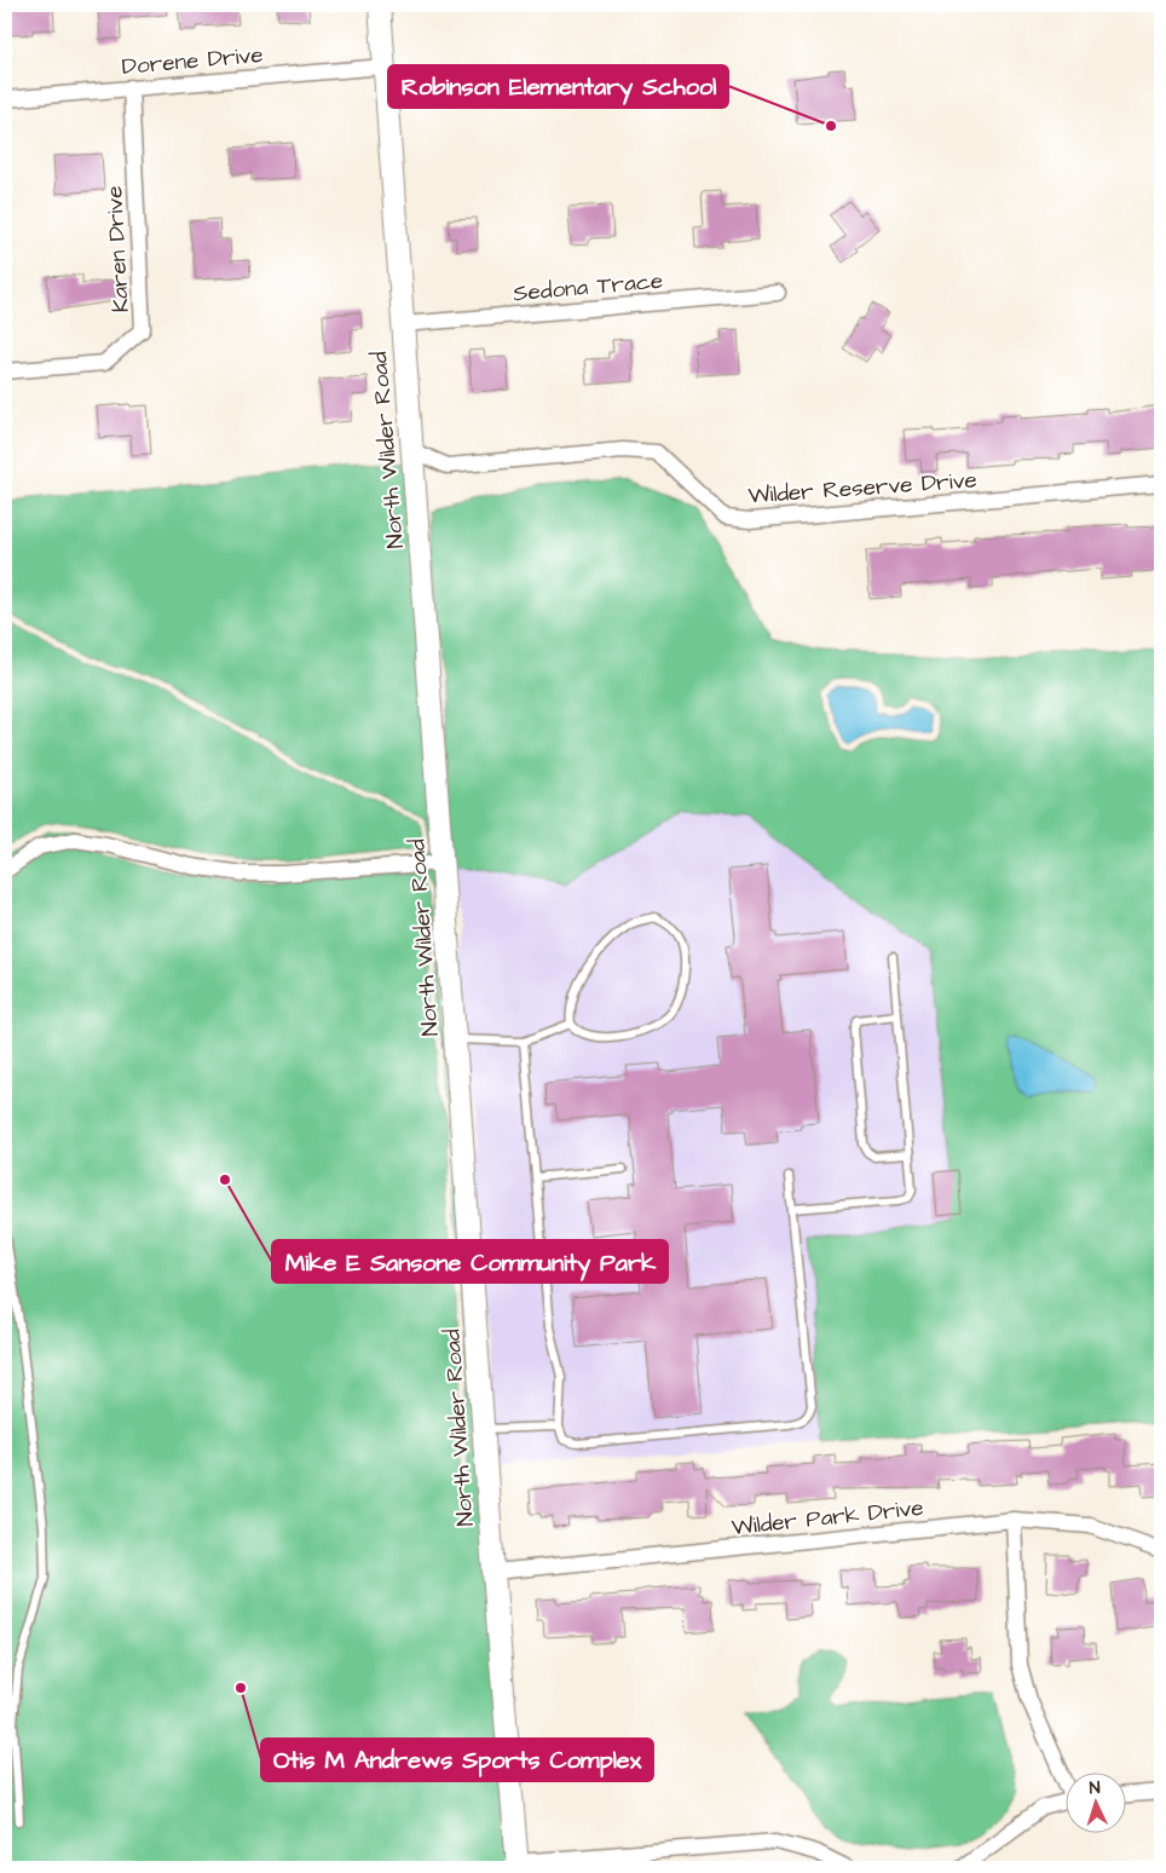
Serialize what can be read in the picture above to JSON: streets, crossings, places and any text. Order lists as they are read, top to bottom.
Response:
{
  "streets": {
    "street": [
      "Dorene Drive",
      "Karen Drive",
      "Sedona Trace",
      "North Wilder Road",
      "Wilder Reserve Drive",
      "Wilder Park Drive"
    ]
  },
  "crossings": [
    ["Dorene Drive", "Karen Drive"],
    ["Dorene Drive", "North Wilder Road"],
    ["Sedona Trace", "North Wilder Road"],
    ["North Wilder Road", "Wilder Reserve Drive"],
    ["North Wilder Road", "Wilder Park Drive"]
  ],
  "places": ["Robinson Elementary School", "Mike E Sansone Community Park", "Otis M Andrews Sports Complex"],
  "north": "top"
}
